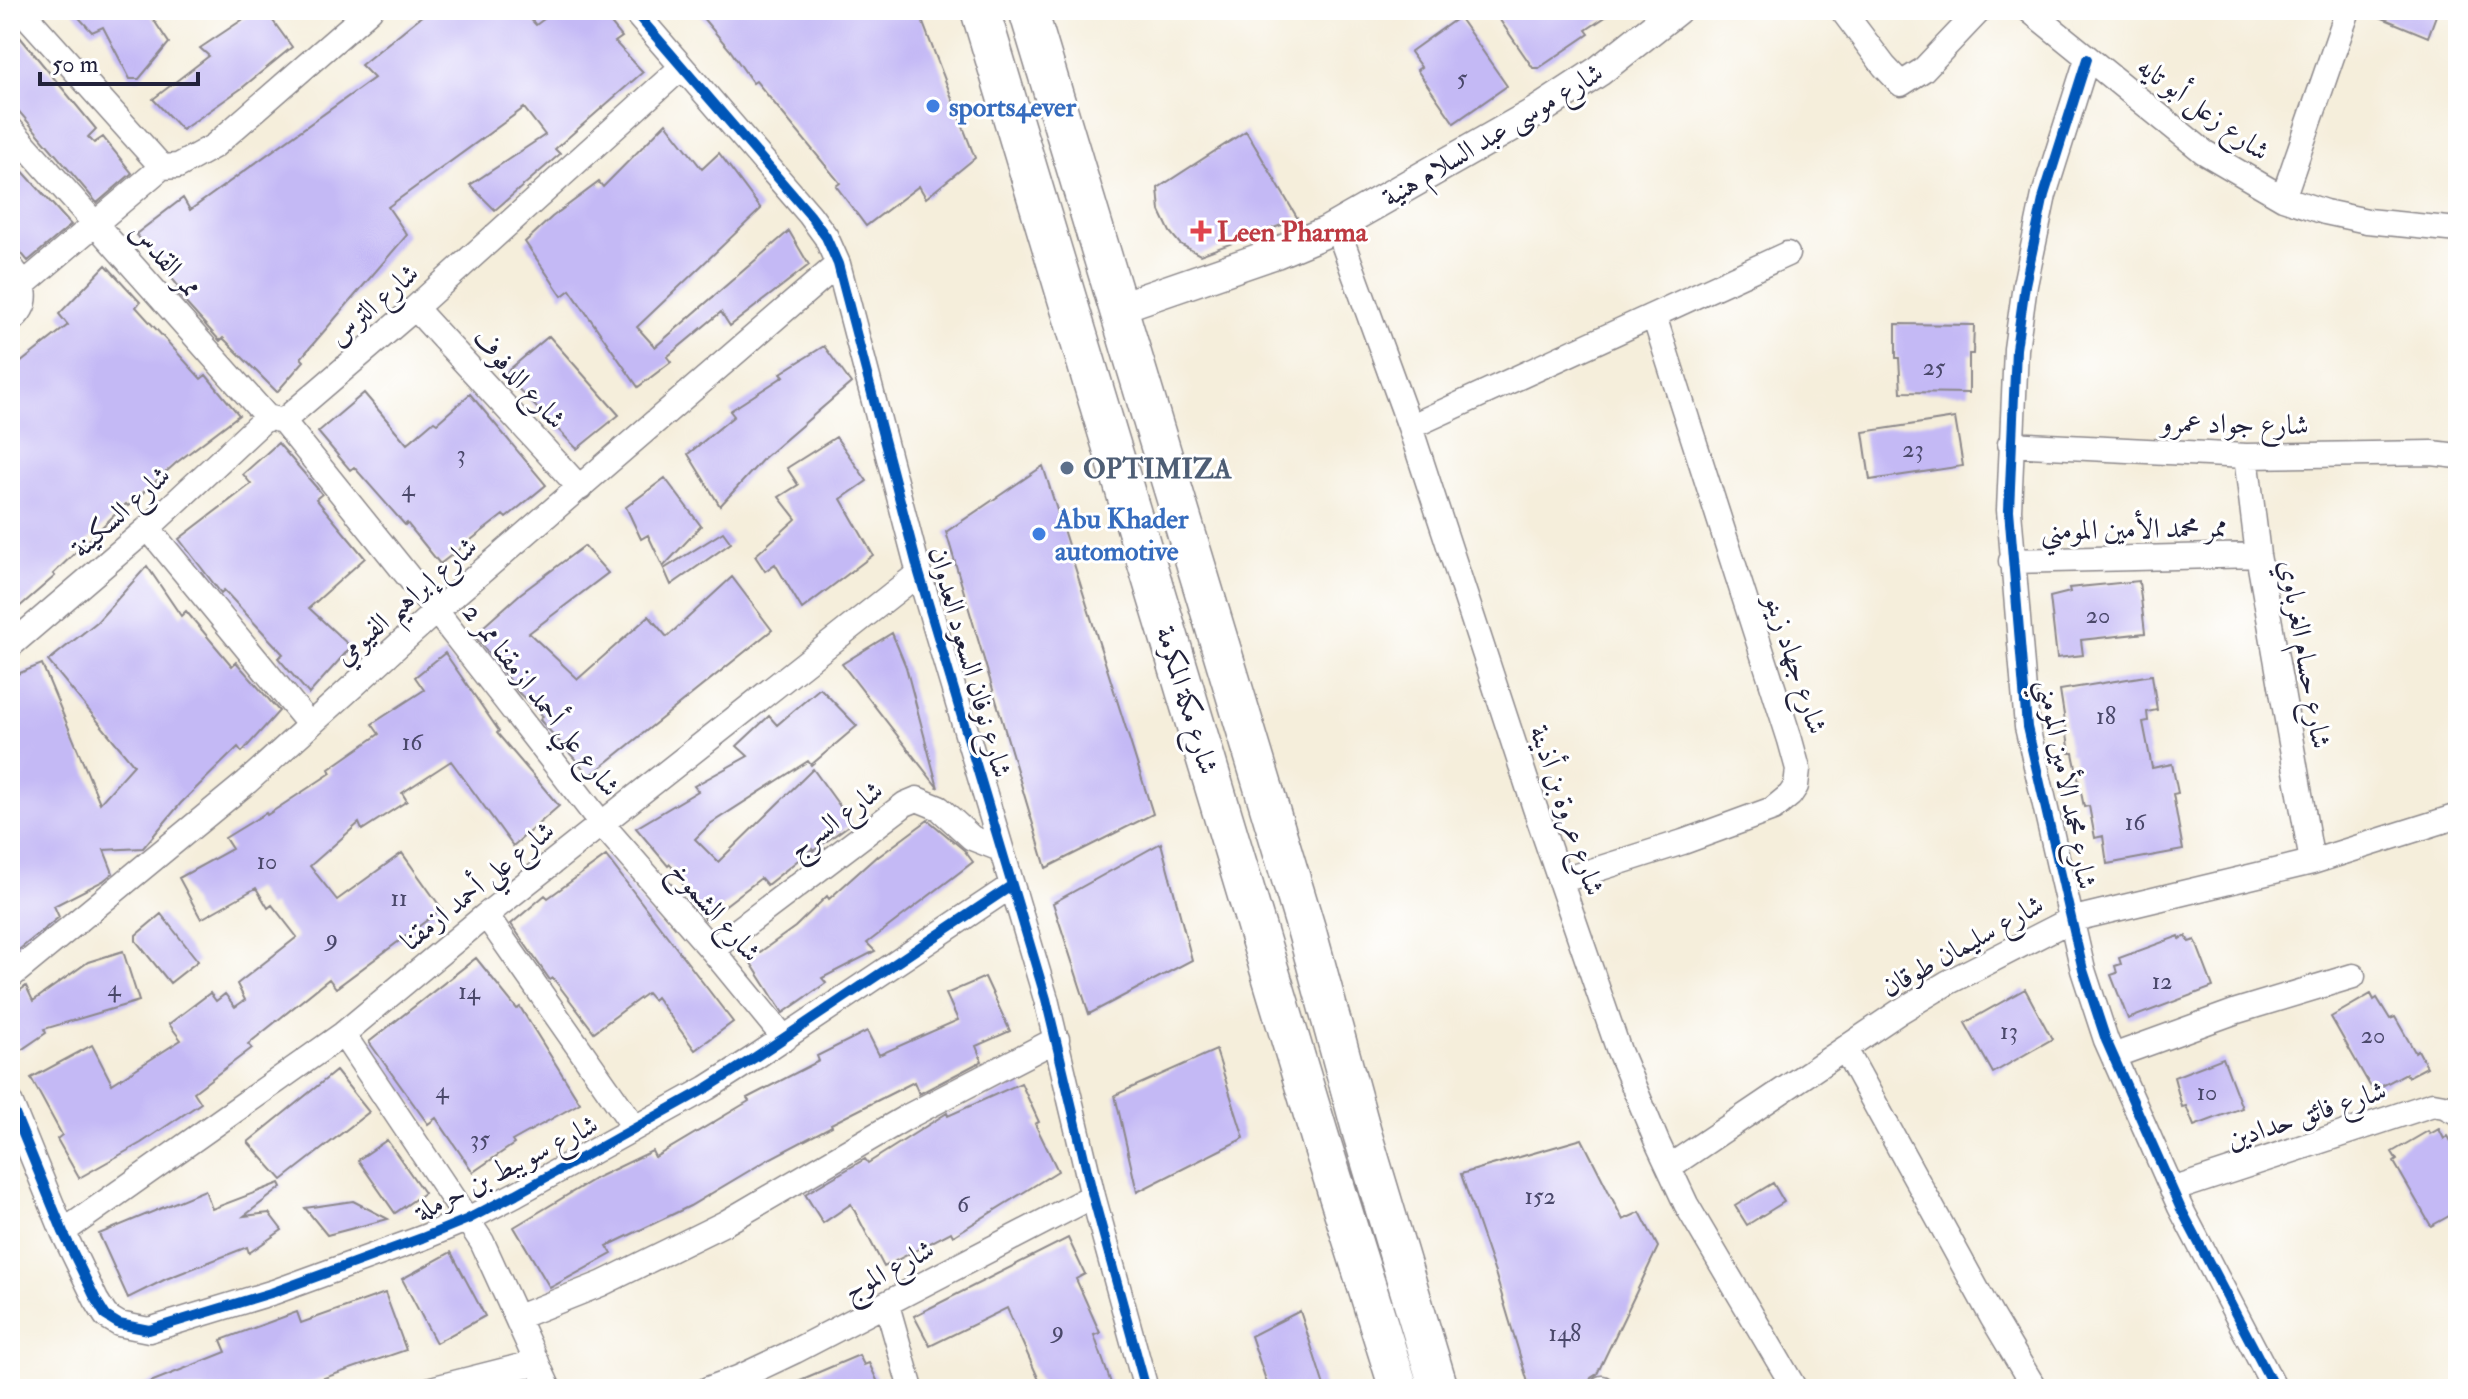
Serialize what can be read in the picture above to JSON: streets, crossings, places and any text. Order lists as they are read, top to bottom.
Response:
{
  "streets": {
    "main road": ["شارع مكة المكرمة"],
    "street": [
      "شارع زعل أبو تايه",
      "شارع موسى عبد السلام هنية",
      "ممر القدس",
      "شارع الترس",
      "شارع الدفوف",
      "شارع جواد عمرو",
      "شارع السكينة",
      "ممر محمد الأمين المومني",
      "شارع إبراهيم الفيومي",
      "شارع حسام الغرباوي",
      "شارع نوفان السعود العدوان",
      "شارع جهاد زينو",
      "شارع علي أحمد ازمقنا ممر 2",
      "شارع محمد الأمين المومني",
      "شارع عروة بن أذينة",
      "شارع السرج",
      "شارع علي أحمد ازمقنا",
      "شارع الشموخ",
      "شارع سليمان طوقان",
      "شارع فائق حدادين",
      "شارع سويبط بن حرملة",
      "شارع الموج"
    ]
  },
  "crossings": [
    ["شارع زعل أبو تايه", "شارع محمد الأمين المومني"],
    ["شارع موسى عبد السلام هنية", "شارع مكة المكرمة"],
    ["شارع موسى عبد السلام هنية", "شارع عروة بن أذينة"],
    ["ممر القدس", "شارع الترس"],
    ["ممر القدس", "شارع السكينة"],
    ["شارع الترس", "شارع الدفوف"],
    ["شارع الترس", "شارع السكينة"],
    ["شارع الترس", "شارع نوفان السعود العدوان"],
    ["شارع الدفوف", "شارع إبراهيم الفيومي"],
    ["شارع جواد عمرو", "شارع حسام الغرباوي"],
    ["شارع جواد عمرو", "شارع محمد الأمين المومني"],
    ["ممر محمد الأمين المومني", "شارع حسام الغرباوي"],
    ["ممر محمد الأمين المومني", "شارع محمد الأمين المومني"],
    ["شارع إبراهيم الفيومي", "شارع نوفان السعود العدوان"],
    ["شارع إبراهيم الفيومي", "شارع علي أحمد ازمقنا ممر 2"],
    ["شارع حسام الغرباوي", "شارع سليمان طوقان"],
    ["شارع نوفان السعود العدوان", "شارع السرج"],
    ["شارع نوفان السعود العدوان", "شارع علي أحمد ازمقنا"],
    ["شارع نوفان السعود العدوان", "شارع سويبط بن حرملة"],
    ["شارع نوفان السعود العدوان", "شارع الموج"],
    ["شارع جهاد زينو", "شارع عروة بن أذينة"],
    ["شارع علي أحمد ازمقنا ممر 2", "شارع علي أحمد ازمقنا"],
    ["شارع علي أحمد ازمقنا ممر 2", "شارع الشموخ"],
    ["شارع محمد الأمين المومني", "شارع سليمان طوقان"],
    ["شارع محمد الأمين المومني", "شارع فائق حدادين"],
    ["شارع عروة بن أذينة", "شارع سليمان طوقان"],
    ["شارع السرج", "شارع الشموخ"],
    ["شارع علي أحمد ازمقنا", "شارع الشموخ"],
    ["شارع علي أحمد ازمقنا", "شارع سويبط بن حرملة"],
    ["شارع الشموخ", "شارع سويبط بن حرملة"]
  ],
  "places": {
    "other": ["sports4ever", "OPTIMIZA", "Abu Khader automotive"],
    "health": ["Leen Pharma"]
  },
  "house_numbers": [
    "5",
    "25",
    "23",
    "3",
    "4",
    "20",
    "18",
    "16",
    "16",
    "10",
    "11",
    "9",
    "12",
    "4",
    "14",
    "13",
    "20",
    "4",
    "10",
    "35",
    "152",
    "6",
    "9",
    "148"
  ],
  "scale_bar": "50 m"
}
